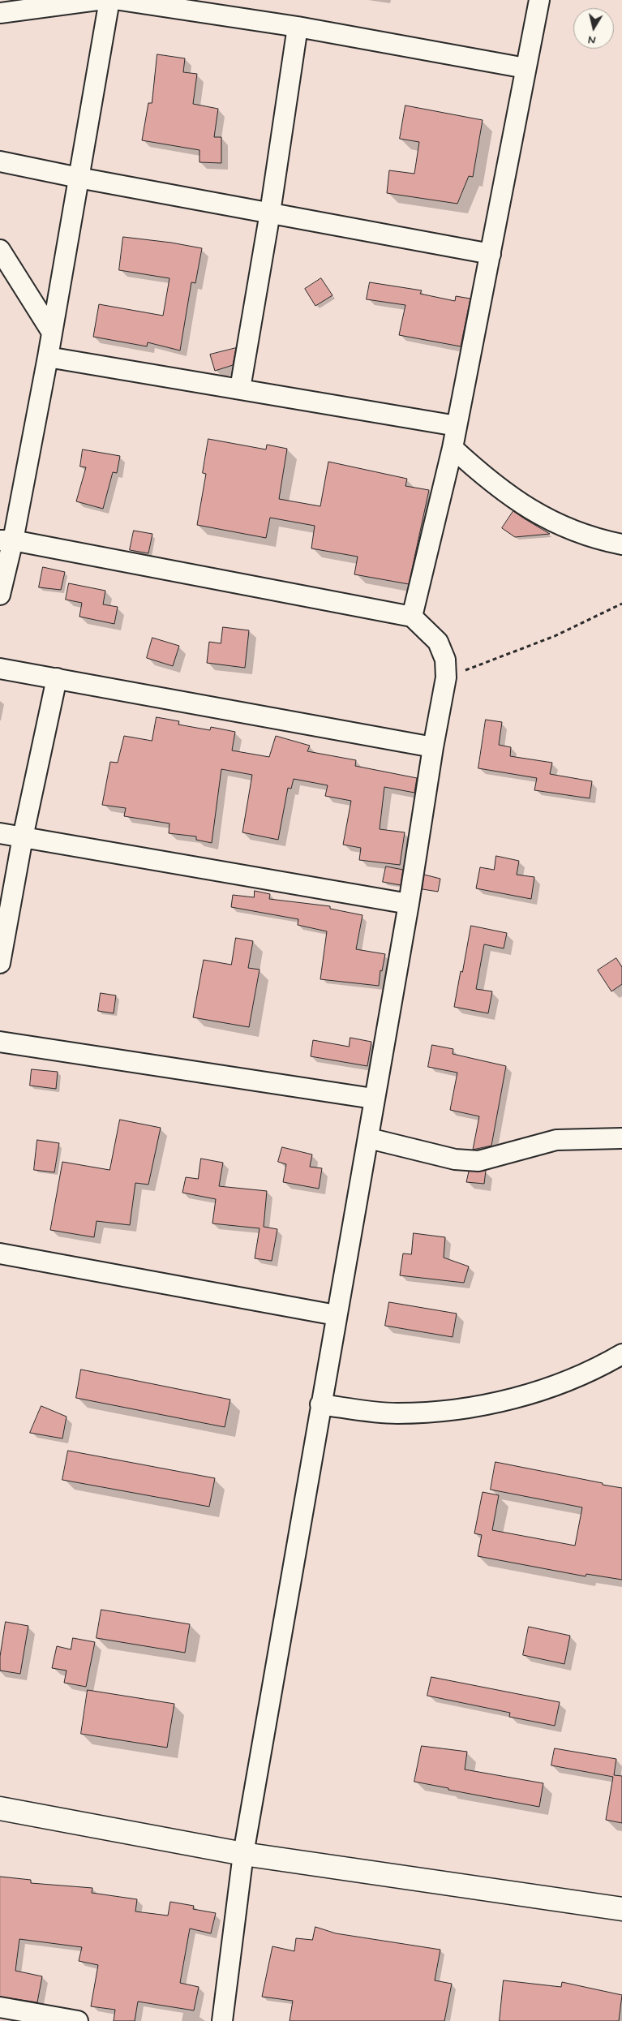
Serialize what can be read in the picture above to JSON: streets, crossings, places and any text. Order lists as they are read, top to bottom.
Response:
{
  "north": "bottom"
}
